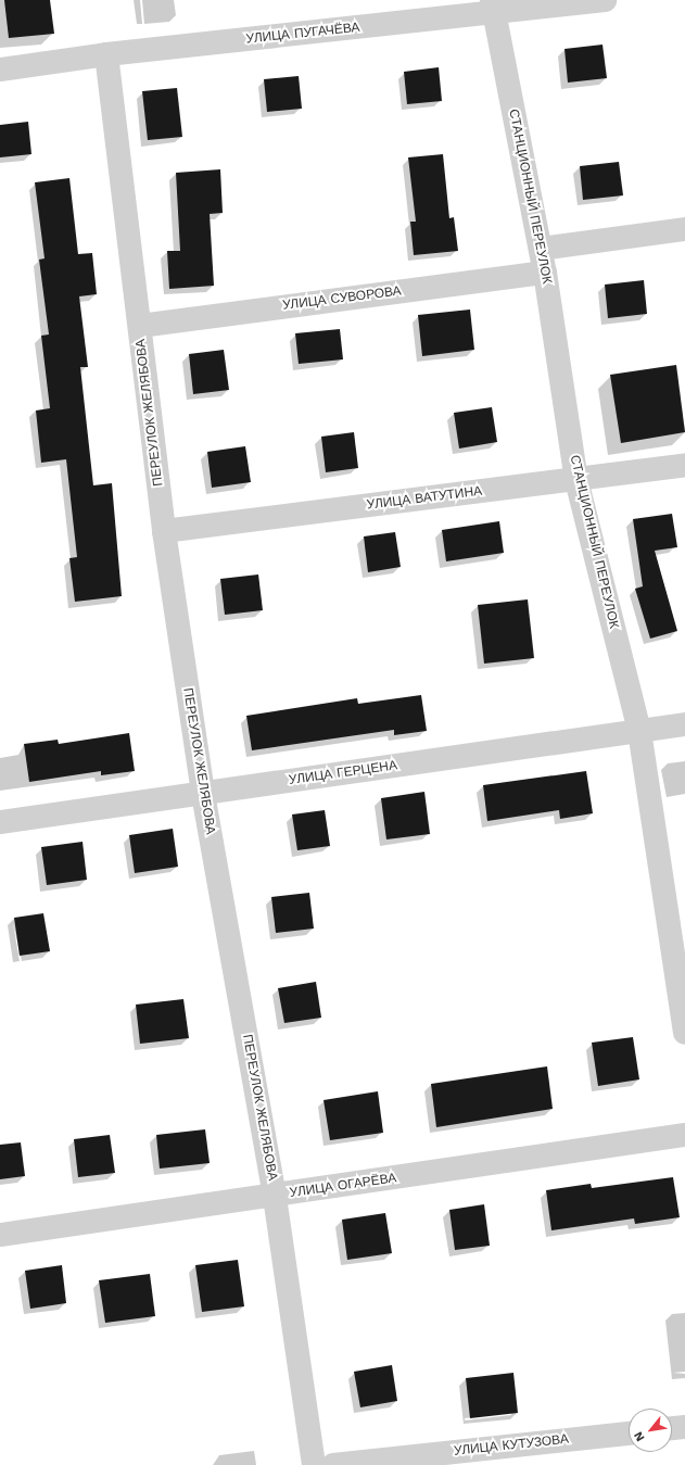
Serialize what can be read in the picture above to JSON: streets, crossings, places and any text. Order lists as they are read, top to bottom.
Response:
{
  "streets": {
    "street": [
      "УЛИЦА ПУГАЧЁВА",
      "СТАНЦИОННЫЙ ПЕРЕУЛОК",
      "УЛИЦА СУВОРОВА",
      "ПЕРЕУЛОК ЖЕЛЯБОВА",
      "УЛИЦА ВАТУТИНА",
      "УЛИЦА ГЕРЦЕНА",
      "УЛИЦА ОГАРЁВА",
      "УЛИЦА КУТУЗОВА"
    ]
  },
  "crossings": [
    ["УЛИЦА ПУГАЧЁВА", "СТАНЦИОННЫЙ ПЕРЕУЛОК"],
    ["УЛИЦА ПУГАЧЁВА", "ПЕРЕУЛОК ЖЕЛЯБОВА"],
    ["СТАНЦИОННЫЙ ПЕРЕУЛОК", "УЛИЦА СУВОРОВА"],
    ["СТАНЦИОННЫЙ ПЕРЕУЛОК", "УЛИЦА ВАТУТИНА"],
    ["СТАНЦИОННЫЙ ПЕРЕУЛОК", "УЛИЦА ГЕРЦЕНА"],
    ["УЛИЦА СУВОРОВА", "ПЕРЕУЛОК ЖЕЛЯБОВА"],
    ["ПЕРЕУЛОК ЖЕЛЯБОВА", "УЛИЦА ВАТУТИНА"],
    ["ПЕРЕУЛОК ЖЕЛЯБОВА", "УЛИЦА ГЕРЦЕНА"],
    ["ПЕРЕУЛОК ЖЕЛЯБОВА", "УЛИЦА ОГАРЁВА"]
  ],
  "north": "bottom left"
}
